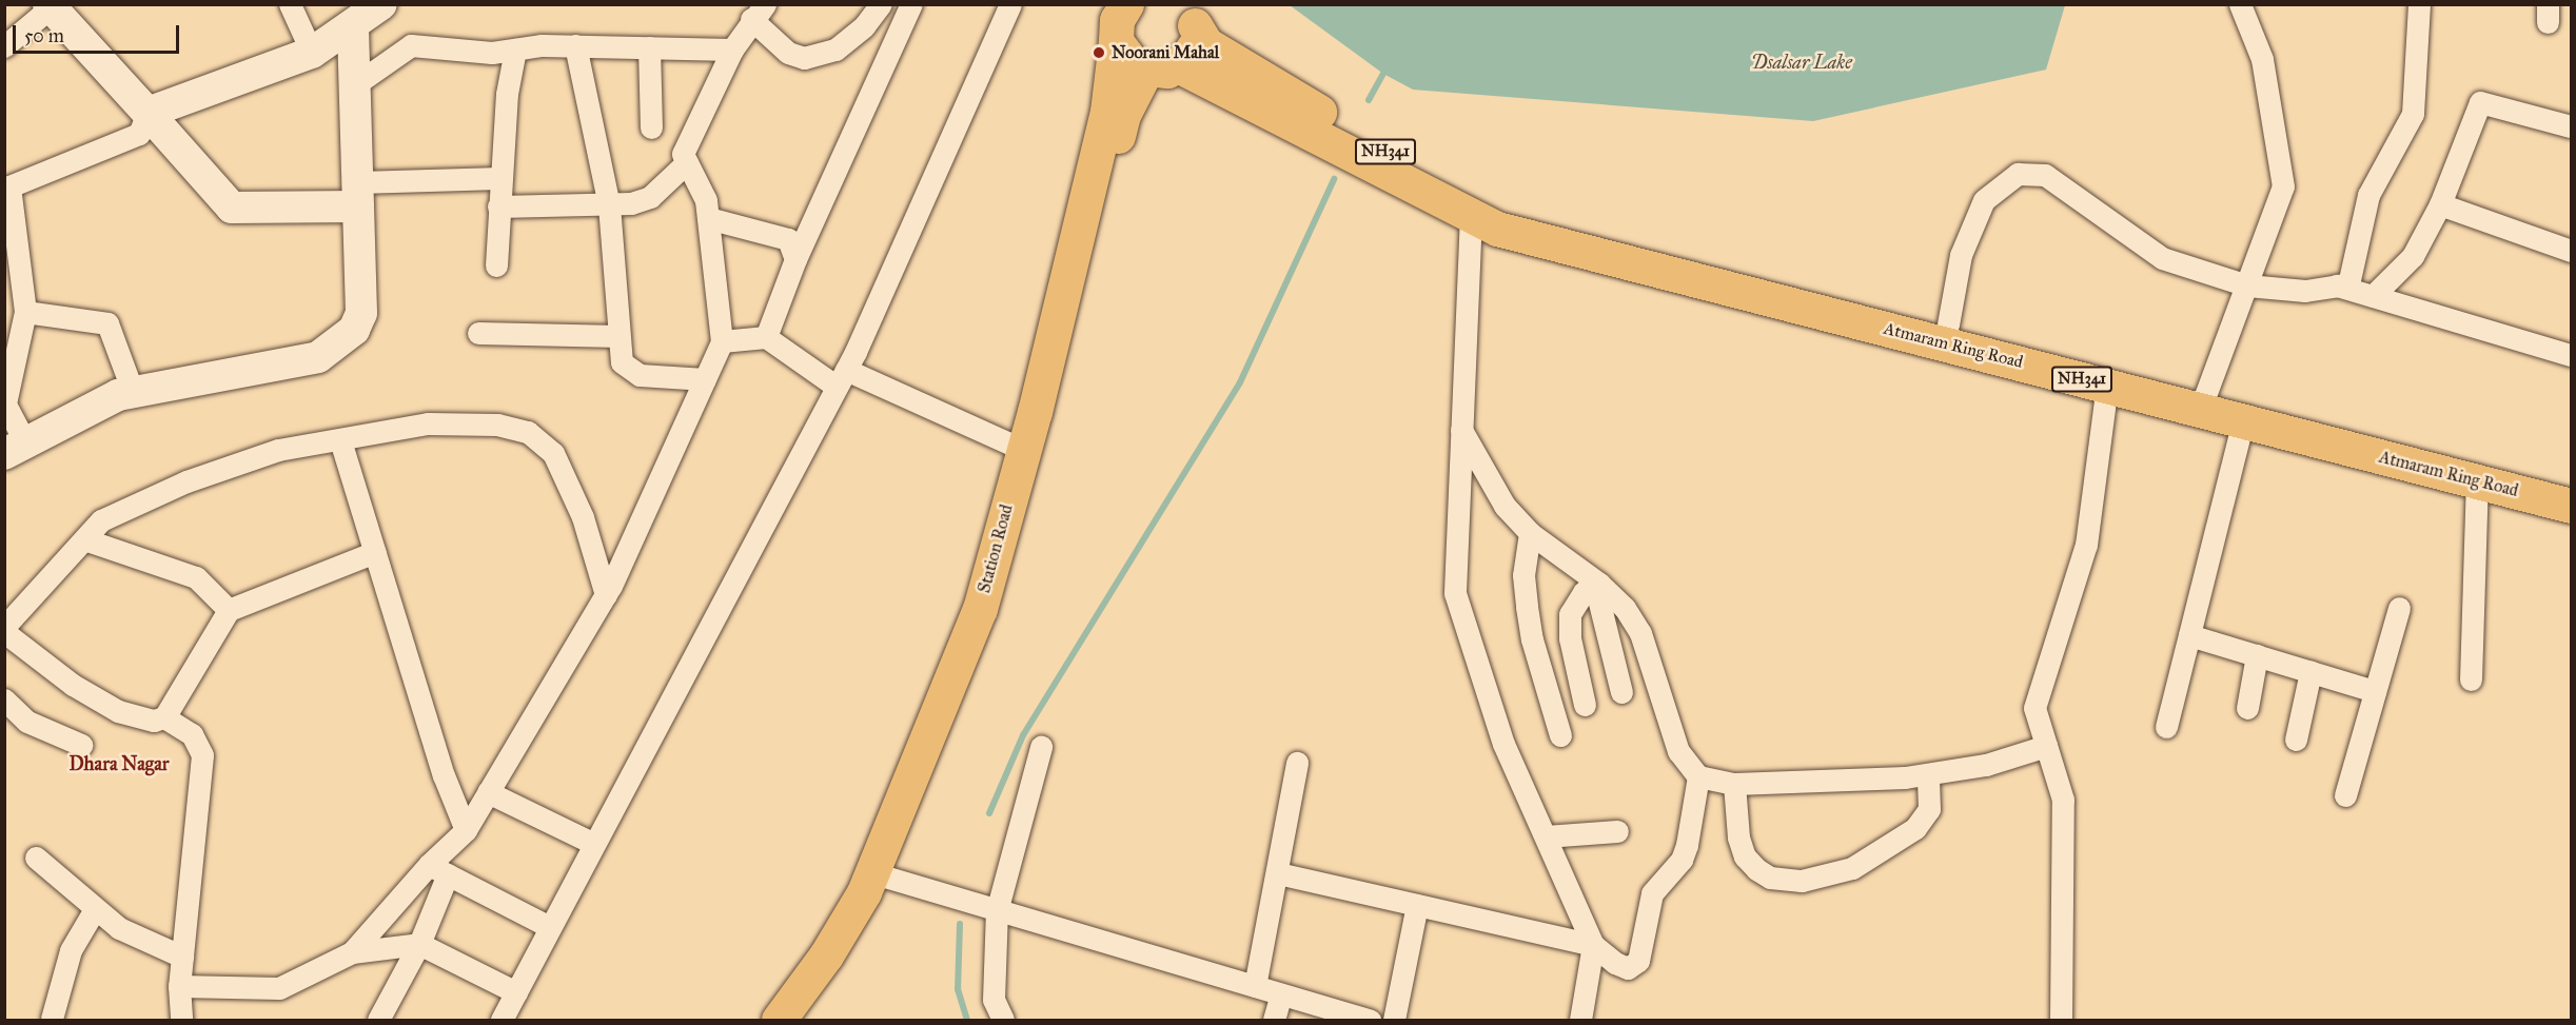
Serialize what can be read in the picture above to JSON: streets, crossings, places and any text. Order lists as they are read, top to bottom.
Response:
{
  "streets": {
    "main road": ["NH341", "Atmaram Ring Road", "Station Road"]
  },
  "crossings": [
    ["NH341", "Atmaram Ring Road"],
    ["NH341", "Station Road"],
    ["Atmaram Ring Road", "Station Road"]
  ],
  "districts": ["Dhara Nagar"],
  "water": ["Dsalsar Lake"],
  "places": ["Noorani Mahal"],
  "scale_bar": "50 m"
}
